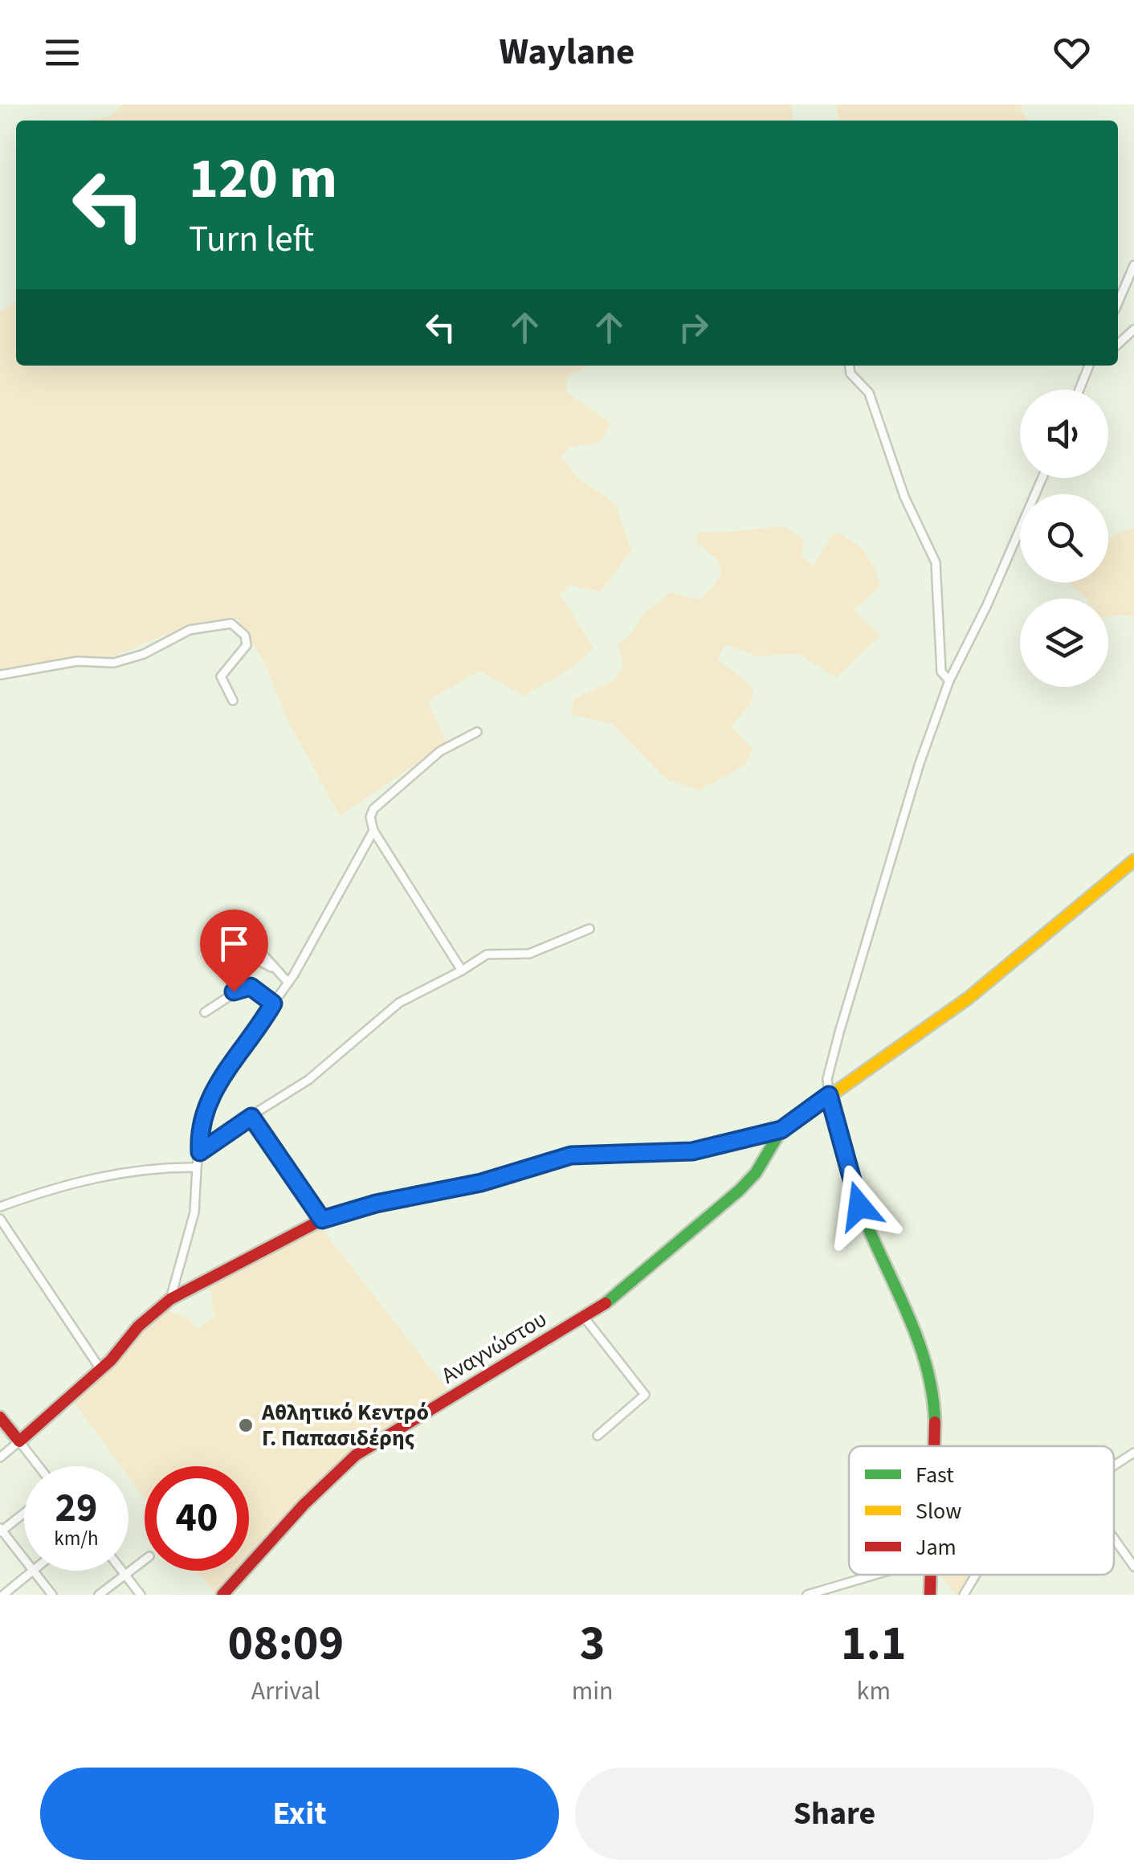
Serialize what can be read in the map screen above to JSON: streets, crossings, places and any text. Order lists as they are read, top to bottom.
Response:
{
  "streets": {
    "street": ["Αναγνώστου"]
  },
  "places": ["Αθλητικό Κεντρό Γ. Παπασιδέρης"],
  "legend": ["Fast", "Slow", "Jam"],
  "page": {
    "header": "Waylane",
    "turn": ["120 m", "Turn left"],
    "speed": "29 km/h",
    "limit": "40",
    "eta": [
      "08:09",
      "Arrival",
      "3",
      "min",
      "1.1",
      "km"
    ],
    "buttons": ["Exit", "Share"]
  }
}
